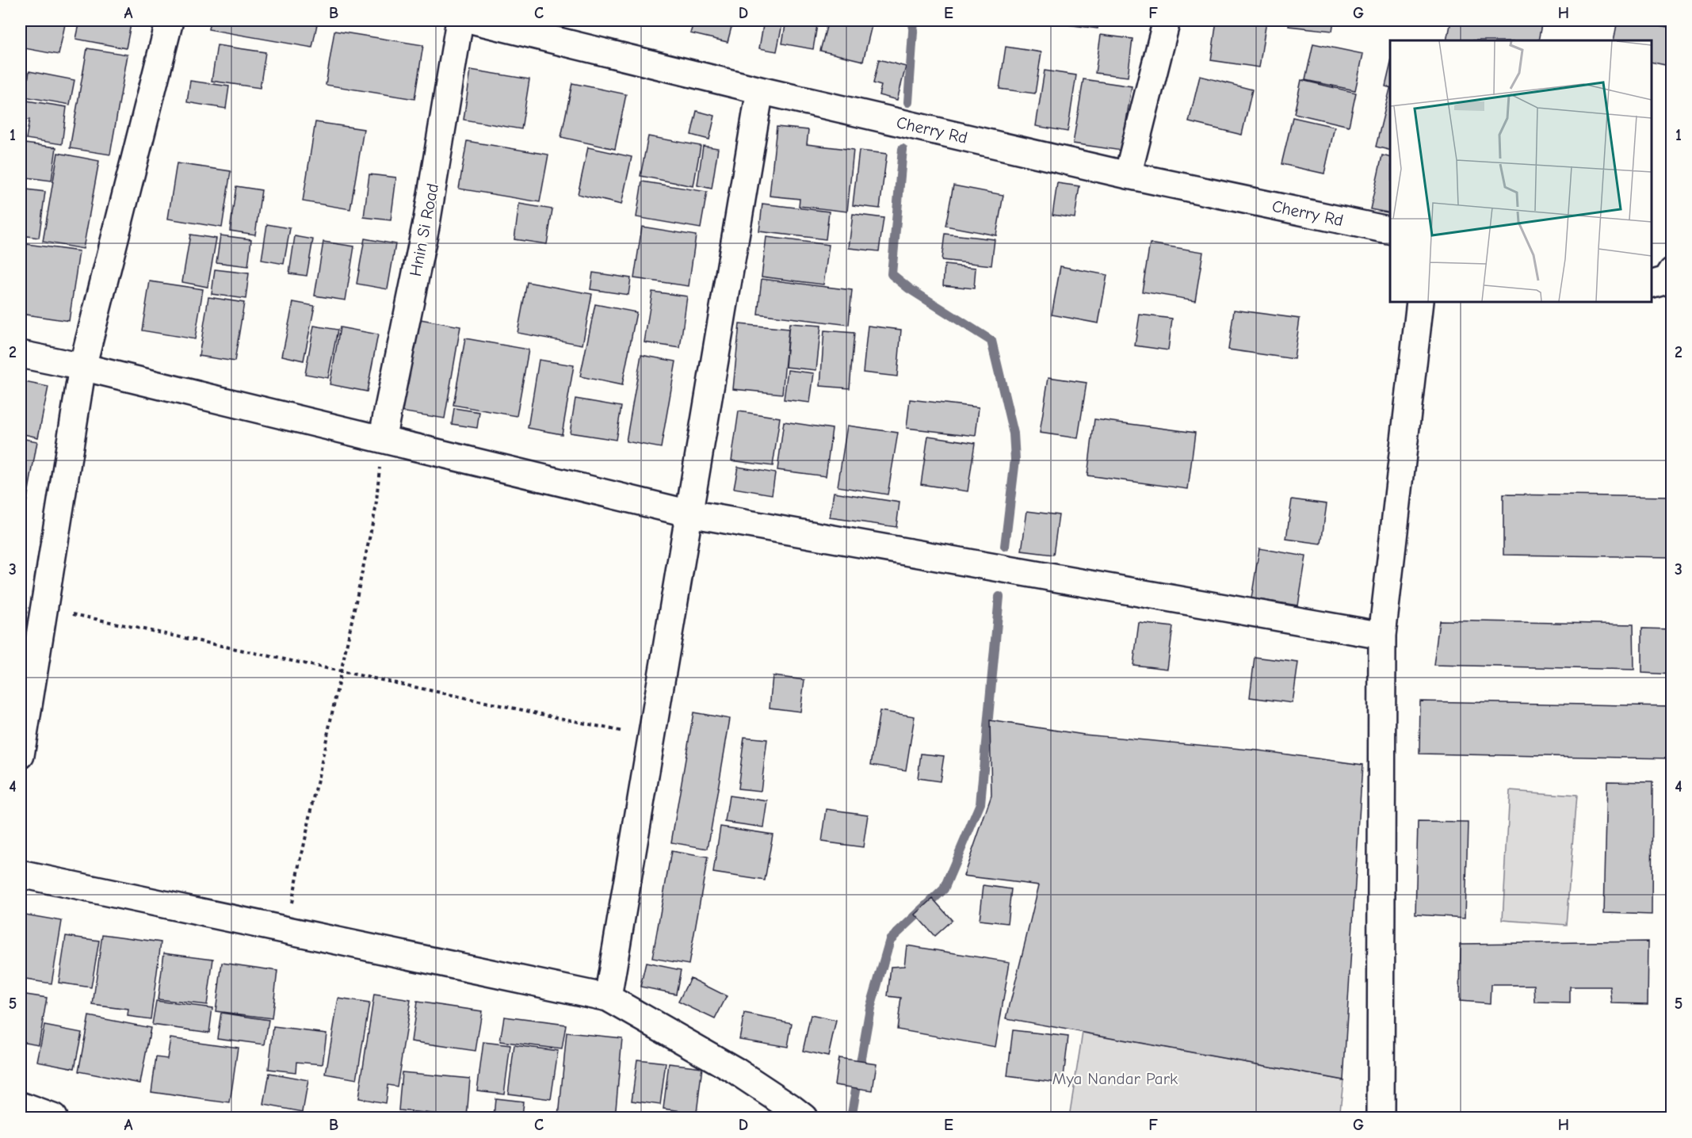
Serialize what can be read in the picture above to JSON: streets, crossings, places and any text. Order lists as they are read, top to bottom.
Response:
{
  "streets": {
    "main road": ["Cherry Rd", "Hnin Si Road"]
  },
  "parks": ["Mya Nandar Park"],
  "grid": {
    "columns": [
      "A",
      "B",
      "C",
      "D",
      "E",
      "F",
      "G",
      "H"
    ],
    "rows": [
      "1",
      "2",
      "3",
      "4",
      "5"
    ]
  }
}
